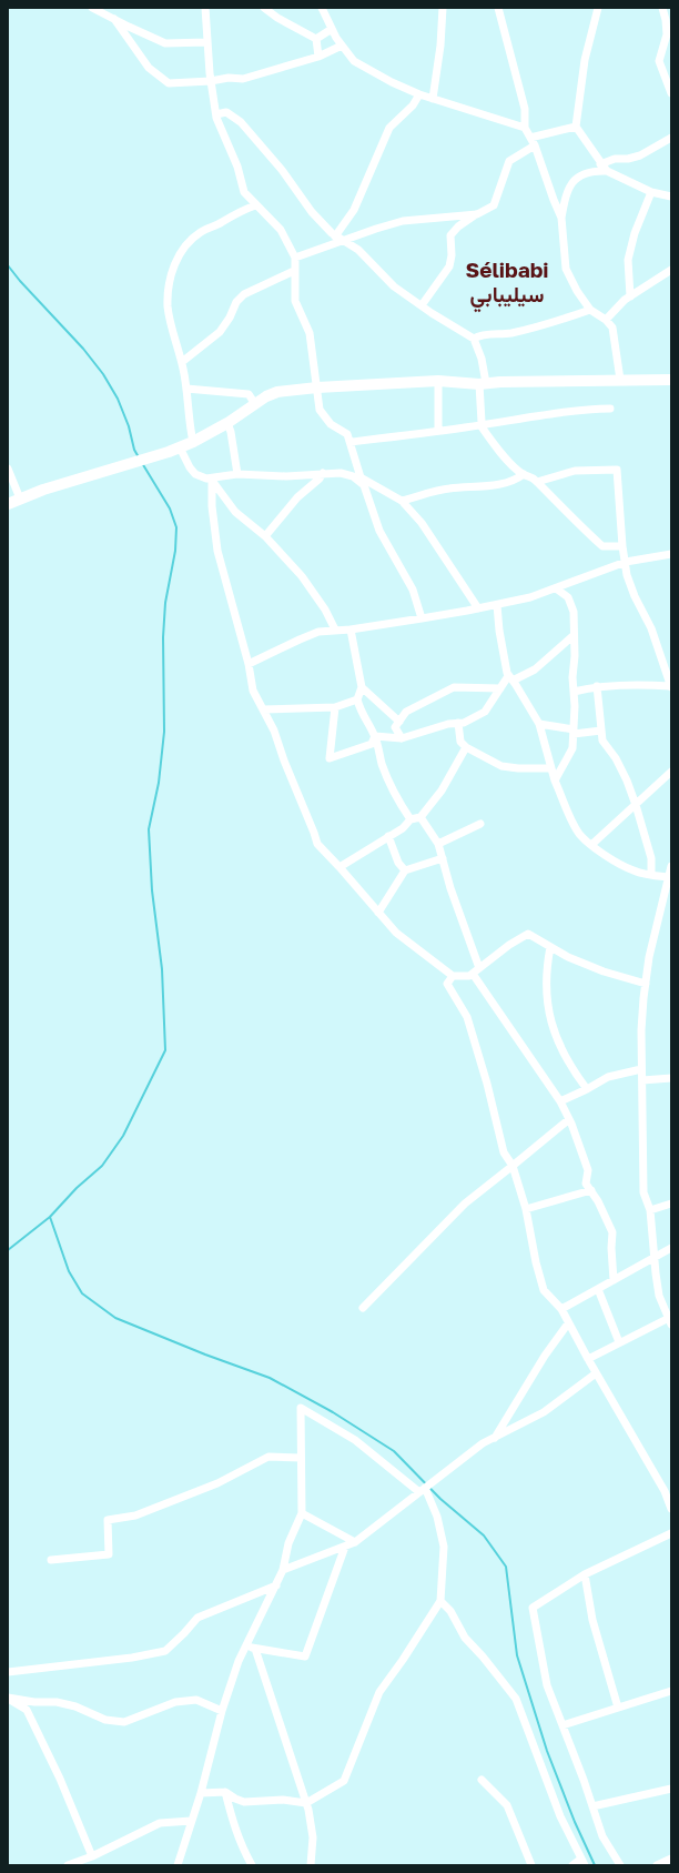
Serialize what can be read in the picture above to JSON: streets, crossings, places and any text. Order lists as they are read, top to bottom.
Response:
{
  "districts": ["Sélibabi سيليبابي"]
}
